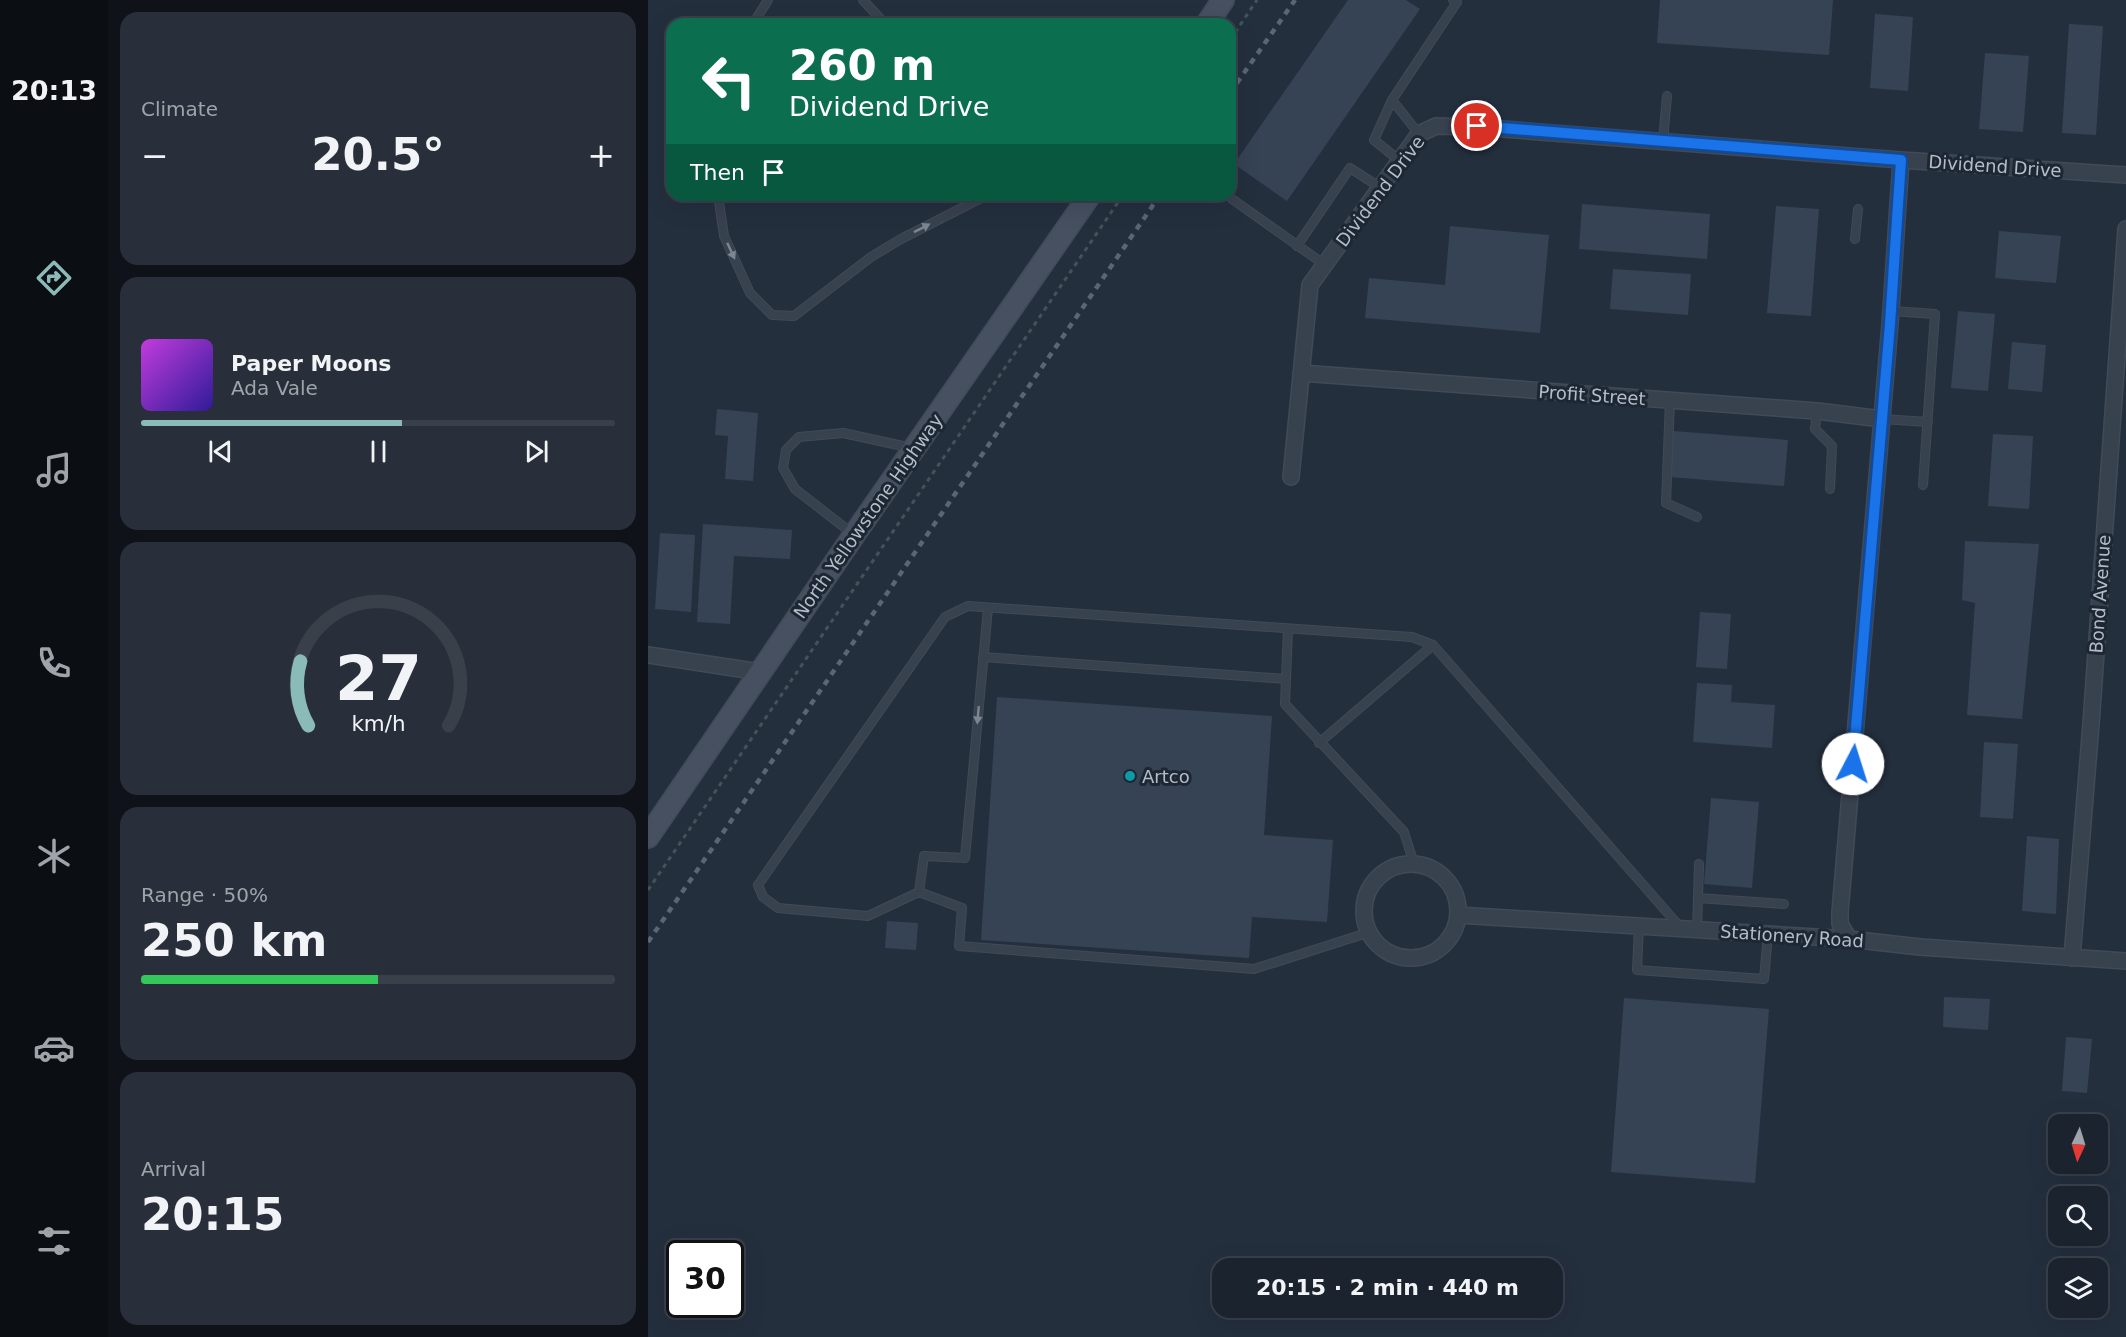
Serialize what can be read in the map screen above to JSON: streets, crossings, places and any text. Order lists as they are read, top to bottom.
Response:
{
  "streets": {
    "main road": ["North Yellowstone Highway"],
    "street": [
      "Dividend Drive",
      "Profit Street",
      "Bond Avenue",
      "Stationery Road"
    ]
  },
  "crossings": [
    ["Dividend Drive", "Profit Street"],
    ["Bond Avenue", "Stationery Road"]
  ],
  "places": ["Artco"],
  "north": "bottom",
  "page": {
    "tabs": "20:13",
    "tile": [
      "Climate",
      ["Range · 50%", "250 km"],
      ["Arrival", "20:15"]
    ],
    "turn": ["260 m", "Dividend Drive"],
    "heat": ["−", "20.5°", "+"],
    "then": "Then",
    "song": ["Paper Moons", "Ada Vale"],
    "limit": "30",
    "trip": "20:15 · 2 min · 440 m",
    "gauge": ["27", "km/h"]
  }
}
